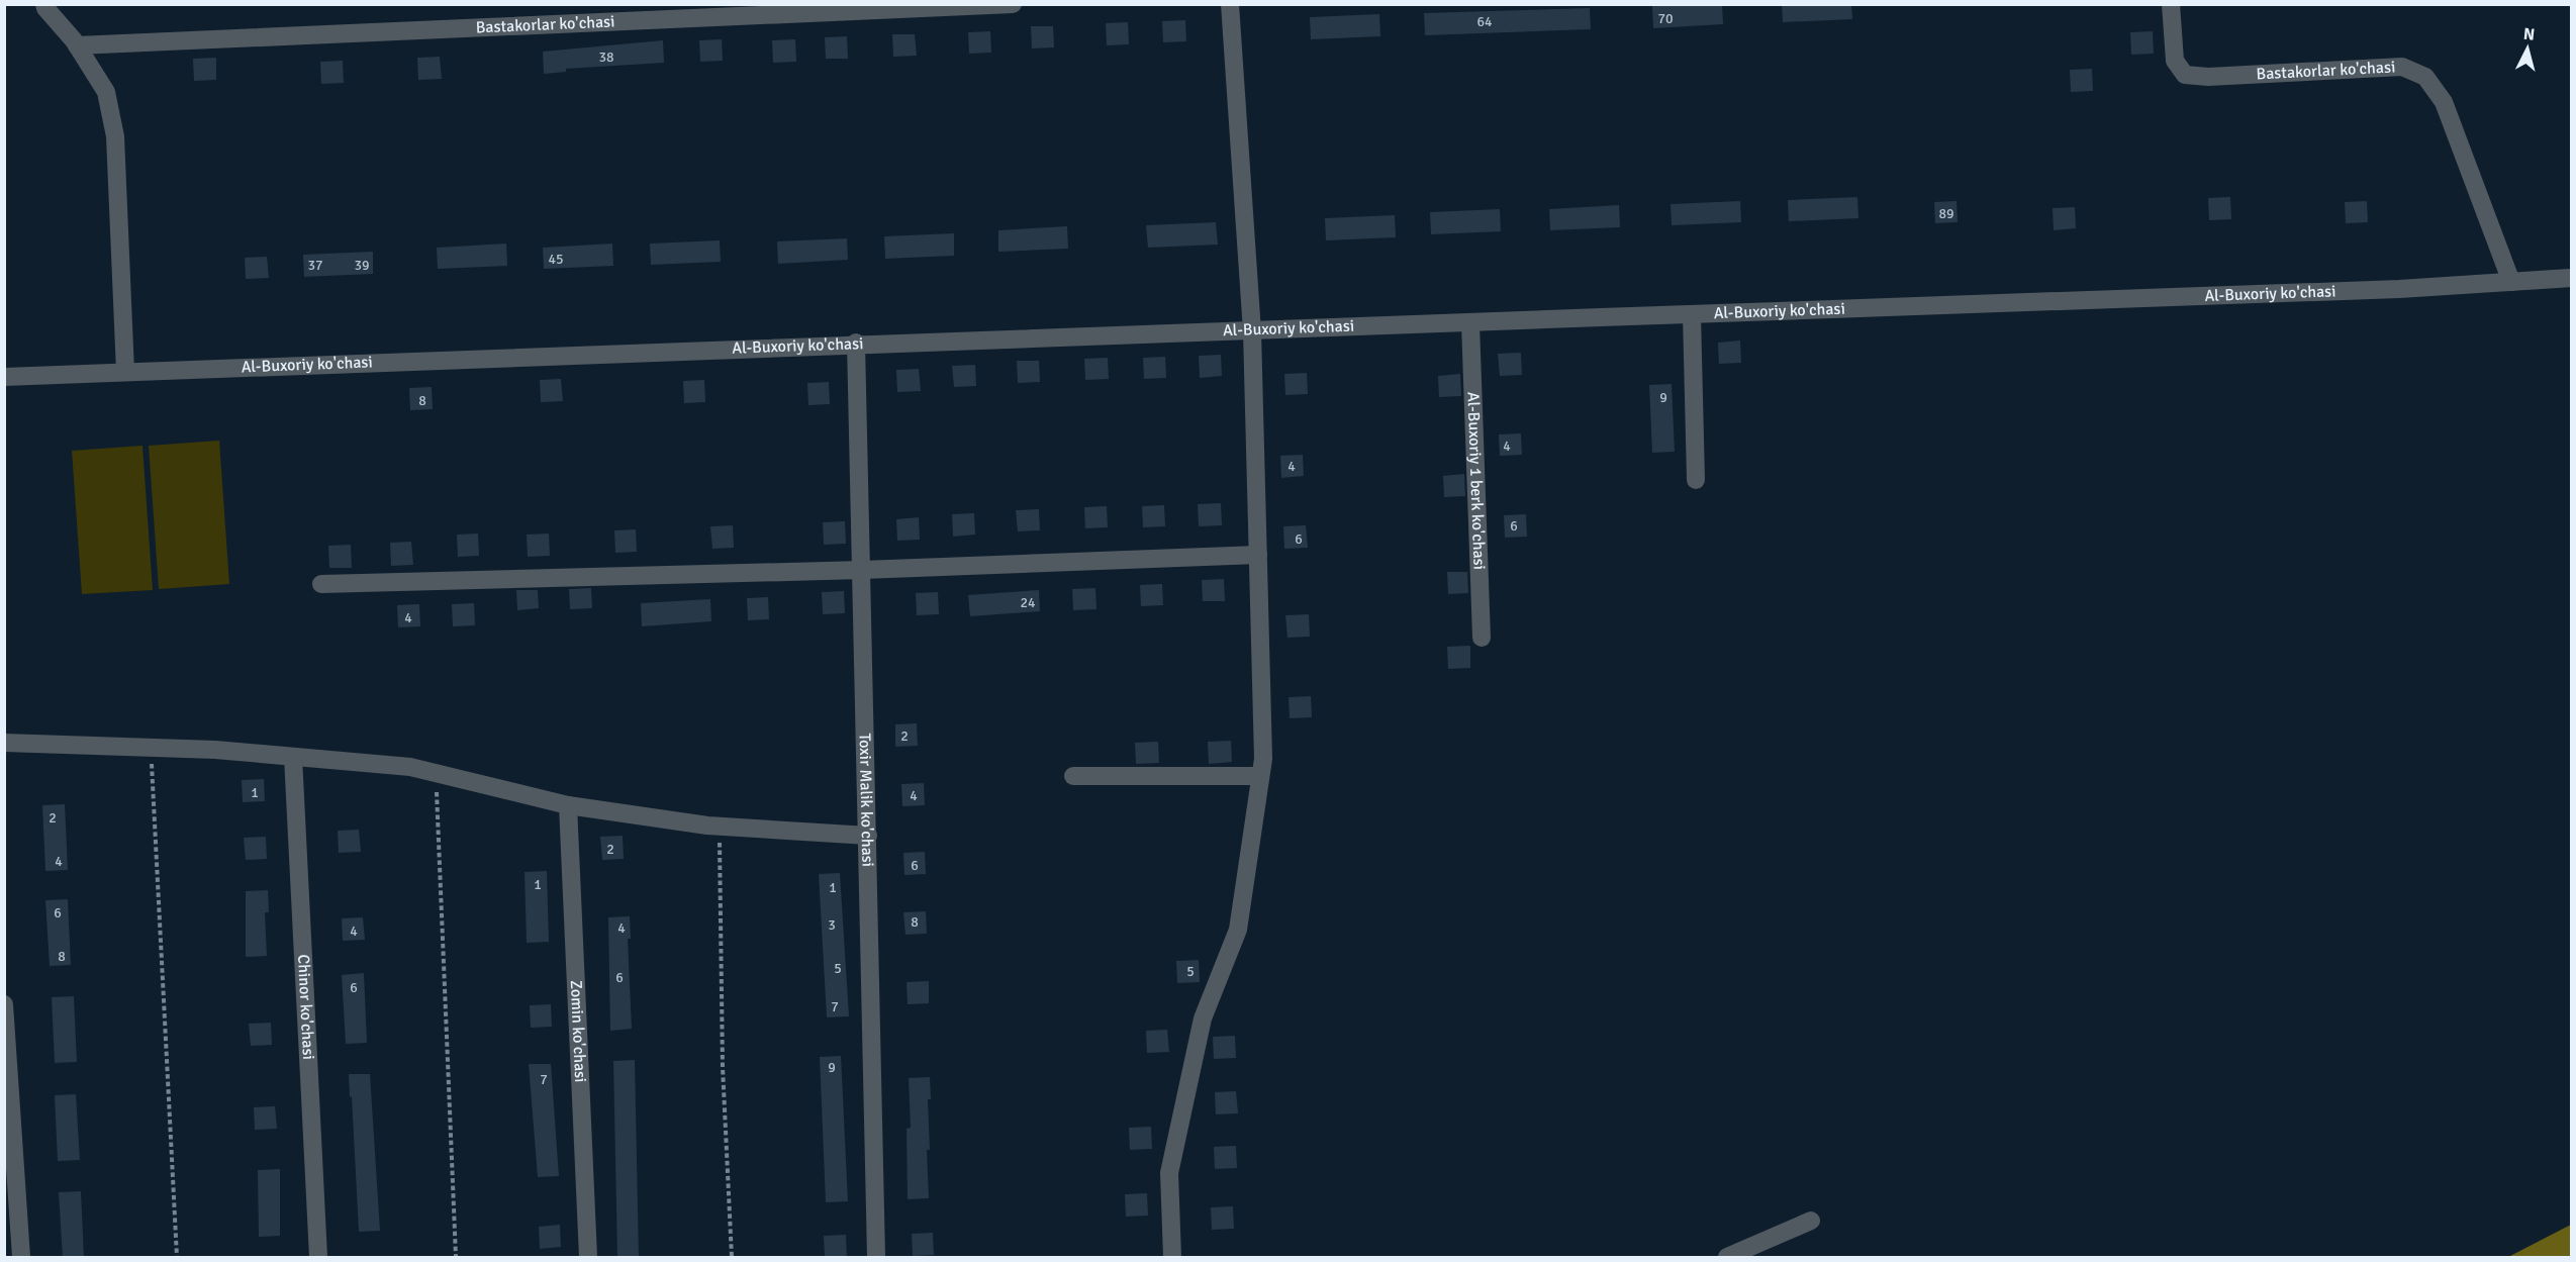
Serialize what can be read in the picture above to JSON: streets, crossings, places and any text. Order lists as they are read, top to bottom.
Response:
{
  "streets": {
    "street": [
      "Bastakorlar ko'chasi",
      "Al-Buxoriy ko'chasi",
      "Al-Buxoriy 1 berk ko'chasi",
      "Toxir Malik ko'chasi",
      "Chinor ko'chasi",
      "Zomin ko'chasi"
    ]
  },
  "crossings": [
    ["Bastakorlar ko'chasi", "Al-Buxoriy ko'chasi"],
    ["Al-Buxoriy ko'chasi", "Al-Buxoriy 1 berk ko'chasi"],
    ["Al-Buxoriy ko'chasi", "Toxir Malik ko'chasi"]
  ],
  "house_numbers": [
    "70",
    "64",
    "38",
    "89",
    "45",
    "37",
    "39",
    "9",
    "8",
    "4",
    "4",
    "6",
    "6",
    "24",
    "4",
    "2",
    "1",
    "4",
    "2",
    "2",
    "4",
    "6",
    "1",
    "1",
    "6",
    "8",
    "3",
    "4",
    "4",
    "8",
    "5",
    "5",
    "6",
    "6",
    "7",
    "9",
    "7"
  ],
  "north": "top"
}
